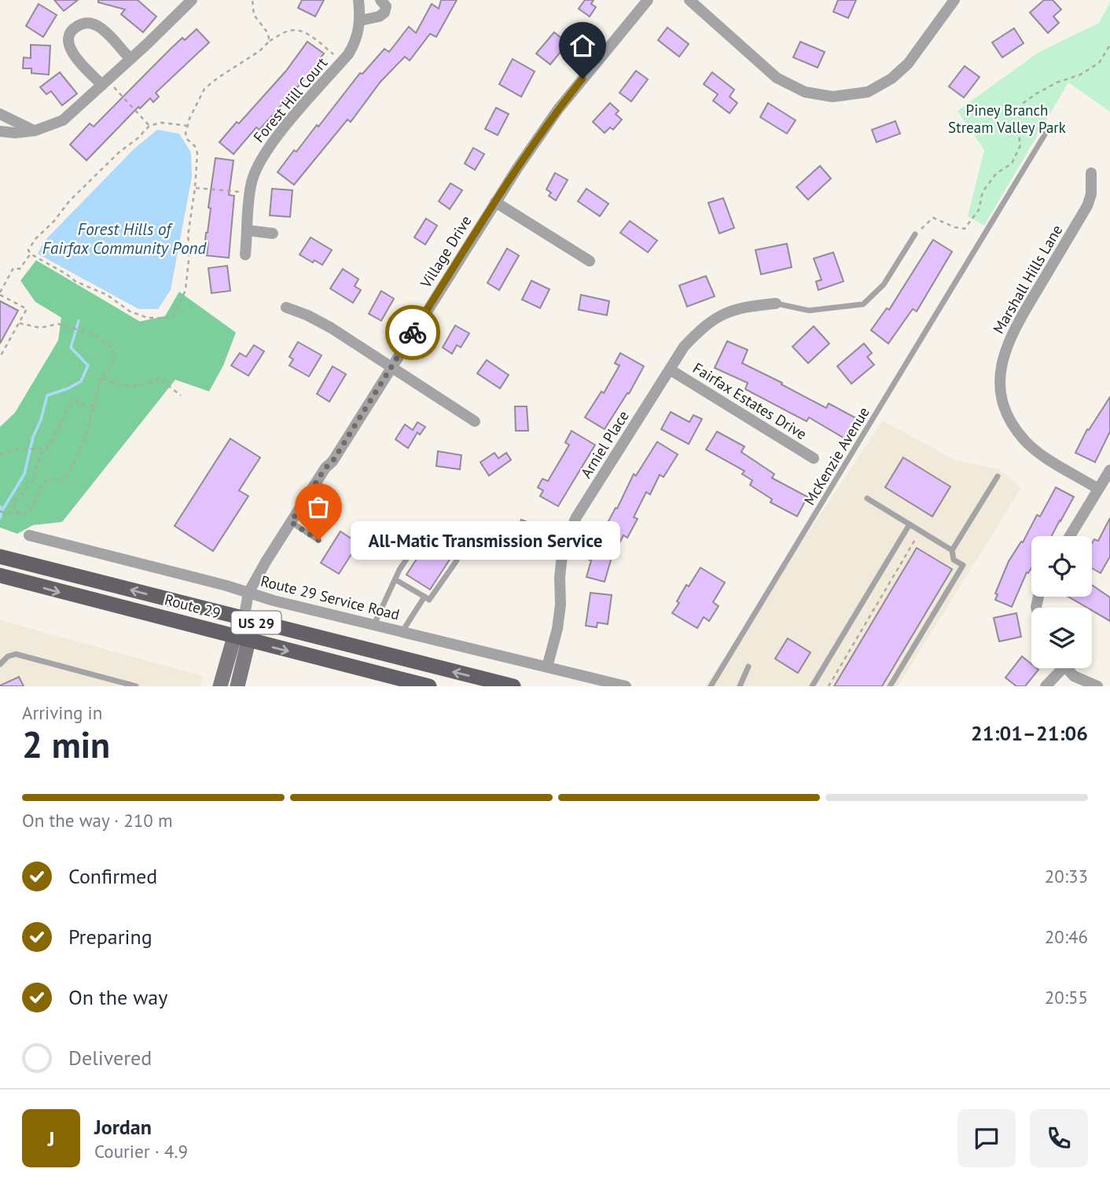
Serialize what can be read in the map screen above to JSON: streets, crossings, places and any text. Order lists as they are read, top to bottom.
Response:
{
  "streets": {
    "main road": ["Route 29", "US 29"],
    "street": [
      "Forest Hill Court",
      "Village Drive",
      "Marshall Hills Lane",
      "Fairfax Estates Drive",
      "Arniel Place",
      "Route 29 Service Road"
    ],
    "lane": ["McKenzie Avenue"]
  },
  "crossings": [
    ["Village Drive", "Route 29 Service Road"],
    ["Village Drive", "Route 29"],
    ["Fairfax Estates Drive", "Arniel Place"],
    ["Arniel Place", "Route 29 Service Road"]
  ],
  "water": ["Forest Hills of Fairfax Community Pond"],
  "parks": ["Piney Branch Stream Valley Park"],
  "places": ["All-Matic Transmission Service"],
  "page": {
    "bubble": "All-Matic Transmission Service",
    "heading": ["2 min", "Arriving in", "21:01–21:06"],
    "panel": ["Jordan", "Courier · 4.9"],
    "bar": "On the way · 210 m",
    "list": [
      ["Confirmed", "20:33"],
      ["Preparing", "20:46"],
      ["On the way", "20:55"],
      "Delivered"
    ],
    "round": "J"
  }
}
